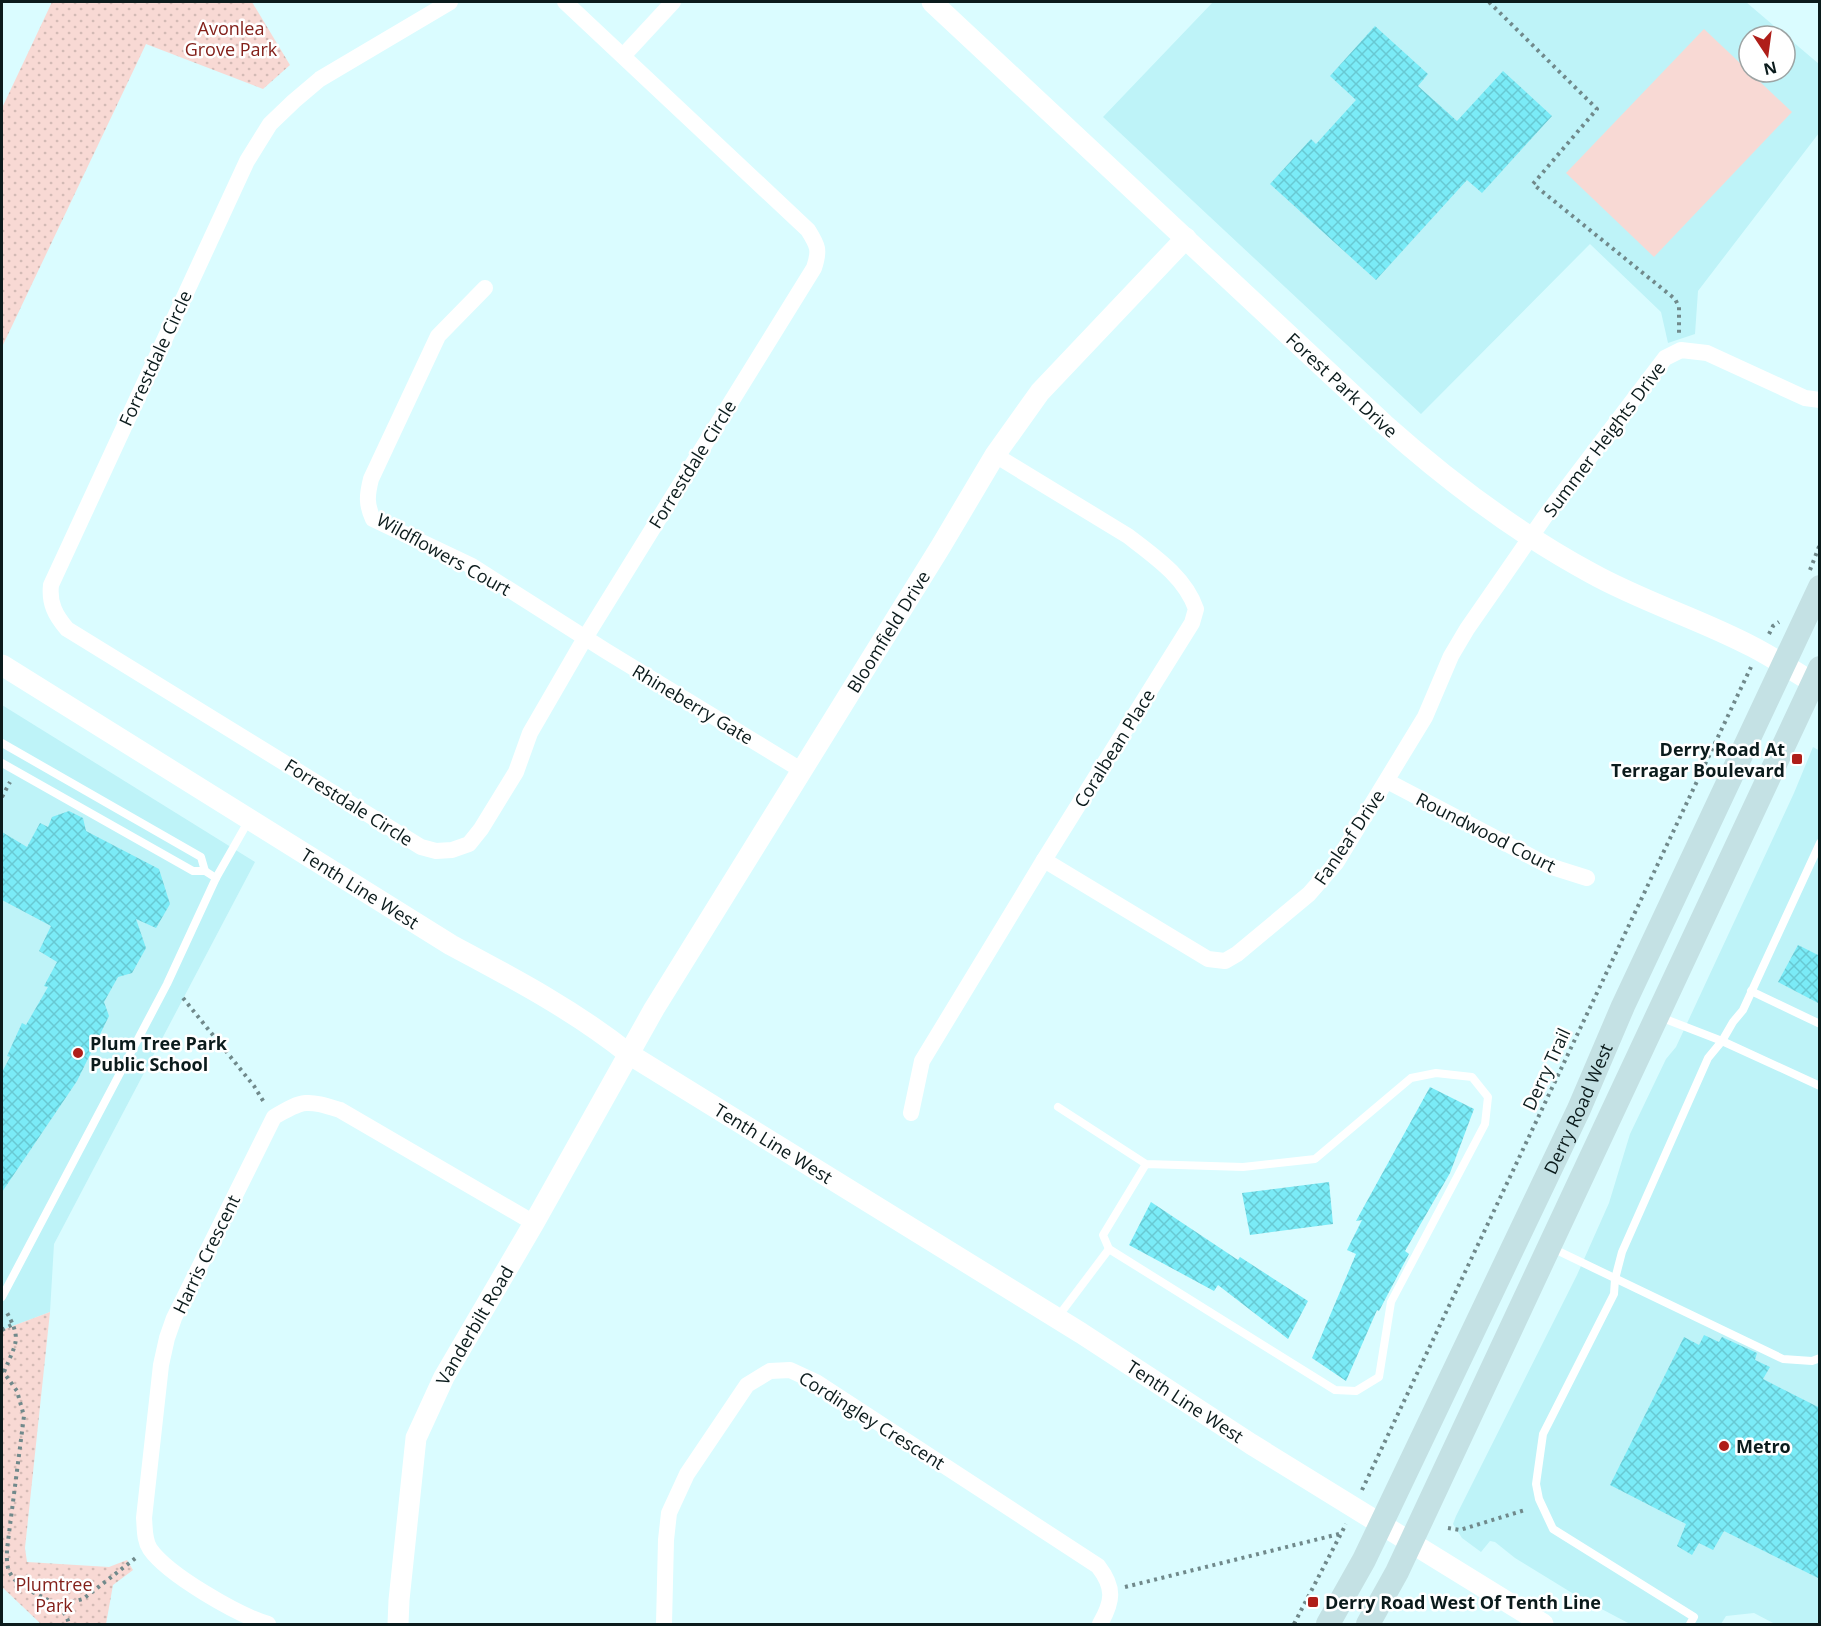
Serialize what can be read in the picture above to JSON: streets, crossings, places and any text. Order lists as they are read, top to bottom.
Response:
{
  "streets": {
    "main road": ["Derry Road West"],
    "street": [
      "Forrestdale Circle",
      "Forest Park Drive",
      "Summer Heights Drive",
      "Wildflowers Court",
      "Bloomfield Drive",
      "Rhineberry Gate",
      "Coralbean Place",
      "Roundwood Court",
      "Fanleaf Drive",
      "Tenth Line West",
      "Harris Crescent",
      "Vanderbilt Road",
      "Cordingley Crescent"
    ],
    "path": ["Derry Trail"]
  },
  "crossings": [
    ["Forrestdale Circle", "Wildflowers Court"],
    ["Forrestdale Circle", "Rhineberry Gate"],
    ["Forest Park Drive", "Summer Heights Drive"],
    ["Forest Park Drive", "Bloomfield Drive"],
    ["Forest Park Drive", "Fanleaf Drive"],
    ["Forest Park Drive", "Derry Road West"],
    ["Summer Heights Drive", "Fanleaf Drive"],
    ["Wildflowers Court", "Rhineberry Gate"],
    ["Bloomfield Drive", "Rhineberry Gate"],
    ["Bloomfield Drive", "Coralbean Place"],
    ["Bloomfield Drive", "Tenth Line West"],
    ["Bloomfield Drive", "Vanderbilt Road"],
    ["Coralbean Place", "Fanleaf Drive"],
    ["Roundwood Court", "Fanleaf Drive"],
    ["Tenth Line West", "Derry Road West"],
    ["Tenth Line West", "Vanderbilt Road"]
  ],
  "parks": ["Avonlea Grove Park", "Plumtree Park"],
  "places": {
    "transit": ["Derry Road At Terragar Boulevard", "Derry Road West Of Tenth Line"],
    "other": ["Plum Tree Park Public School", "Metro"]
  },
  "north": "bottom"
}
